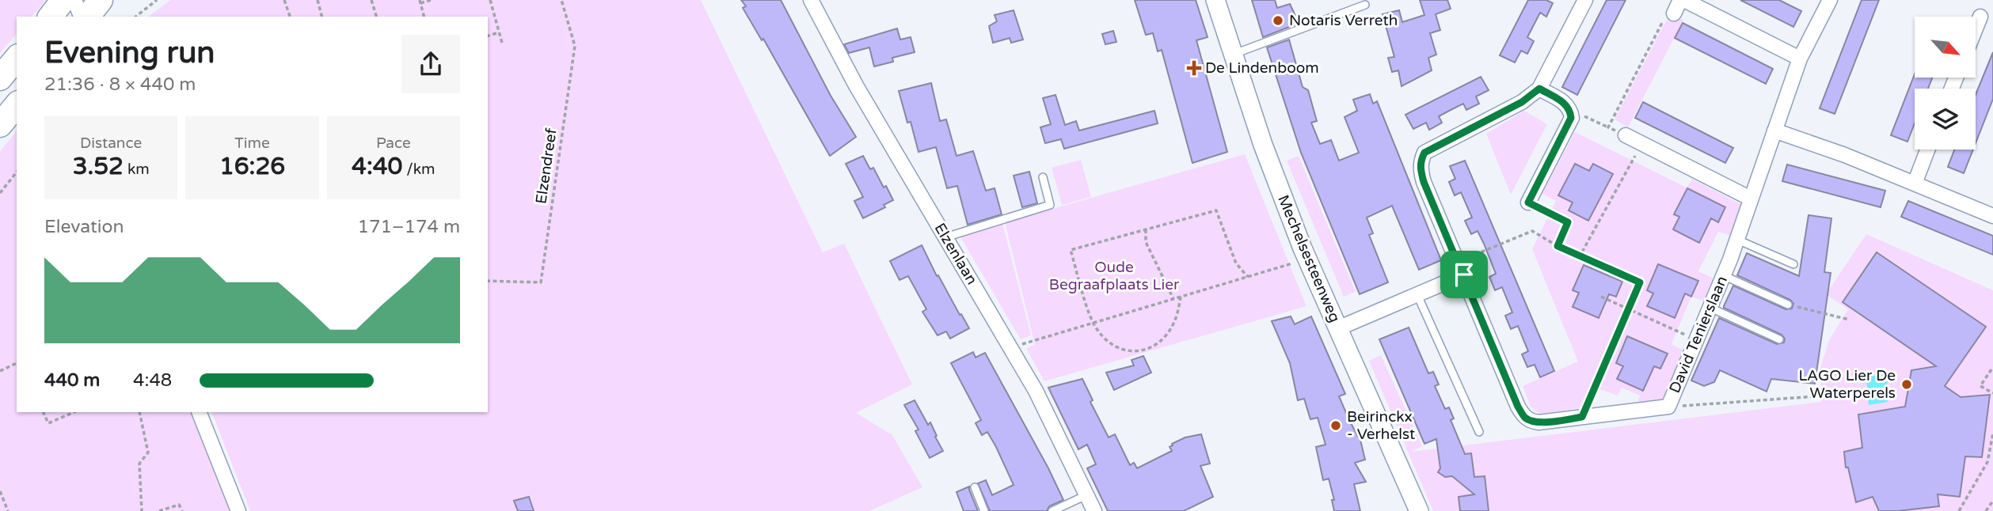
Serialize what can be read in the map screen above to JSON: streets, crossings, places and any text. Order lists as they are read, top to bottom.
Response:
{
  "streets": {
    "street": ["Elzenlaan", "Mechelsesteenweg", "David Tenierslaan"],
    "path": ["Elzendreef"]
  },
  "parks": ["Oude Begraafplaats Lier"],
  "places": {
    "other": ["Notaris Verreth", "LAGO Lier De Waterperels", "Beirinckx - Verhelst"],
    "health": ["De Lindenboom"]
  },
  "north": "bottom right",
  "page": {
    "heading": ["Evening run", "21:36 · 8 × 440 m"],
    "stats": [
      ["Distance", "3.52 km"],
      ["Time", "16:26"],
      ["Pace", "4:40 /km"]
    ],
    "chart": ["Elevation", "171–174 m"],
    "list": [
      {
        "name": "440 m",
        "note": "4:48"
      }
    ]
  }
}
